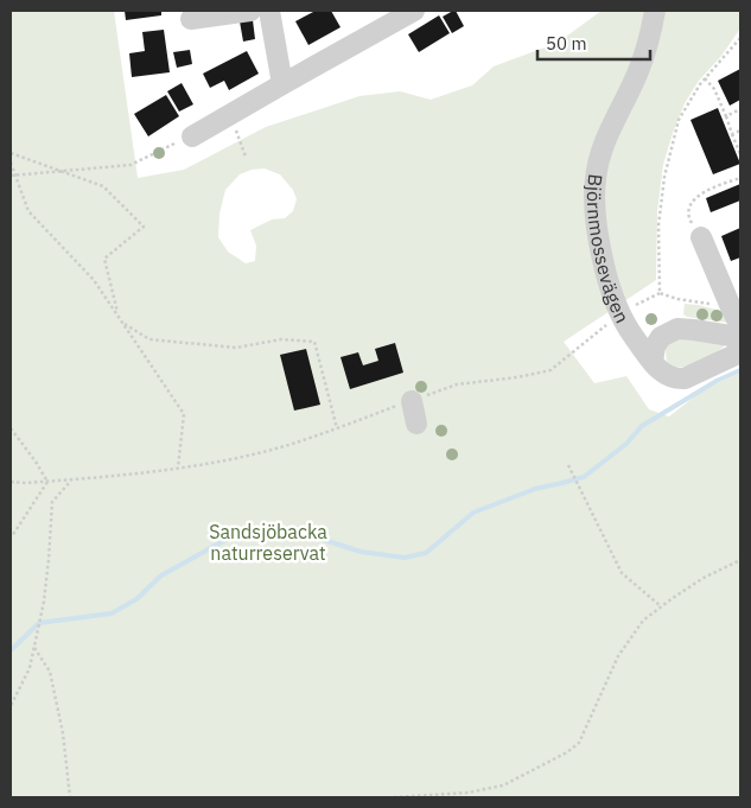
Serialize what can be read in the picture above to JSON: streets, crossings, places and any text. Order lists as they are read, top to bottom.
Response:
{
  "streets": {
    "street": ["Björnmossevägen"]
  },
  "parks": ["Sandsjöbacka naturreservat"],
  "scale_bar": "50 m"
}
